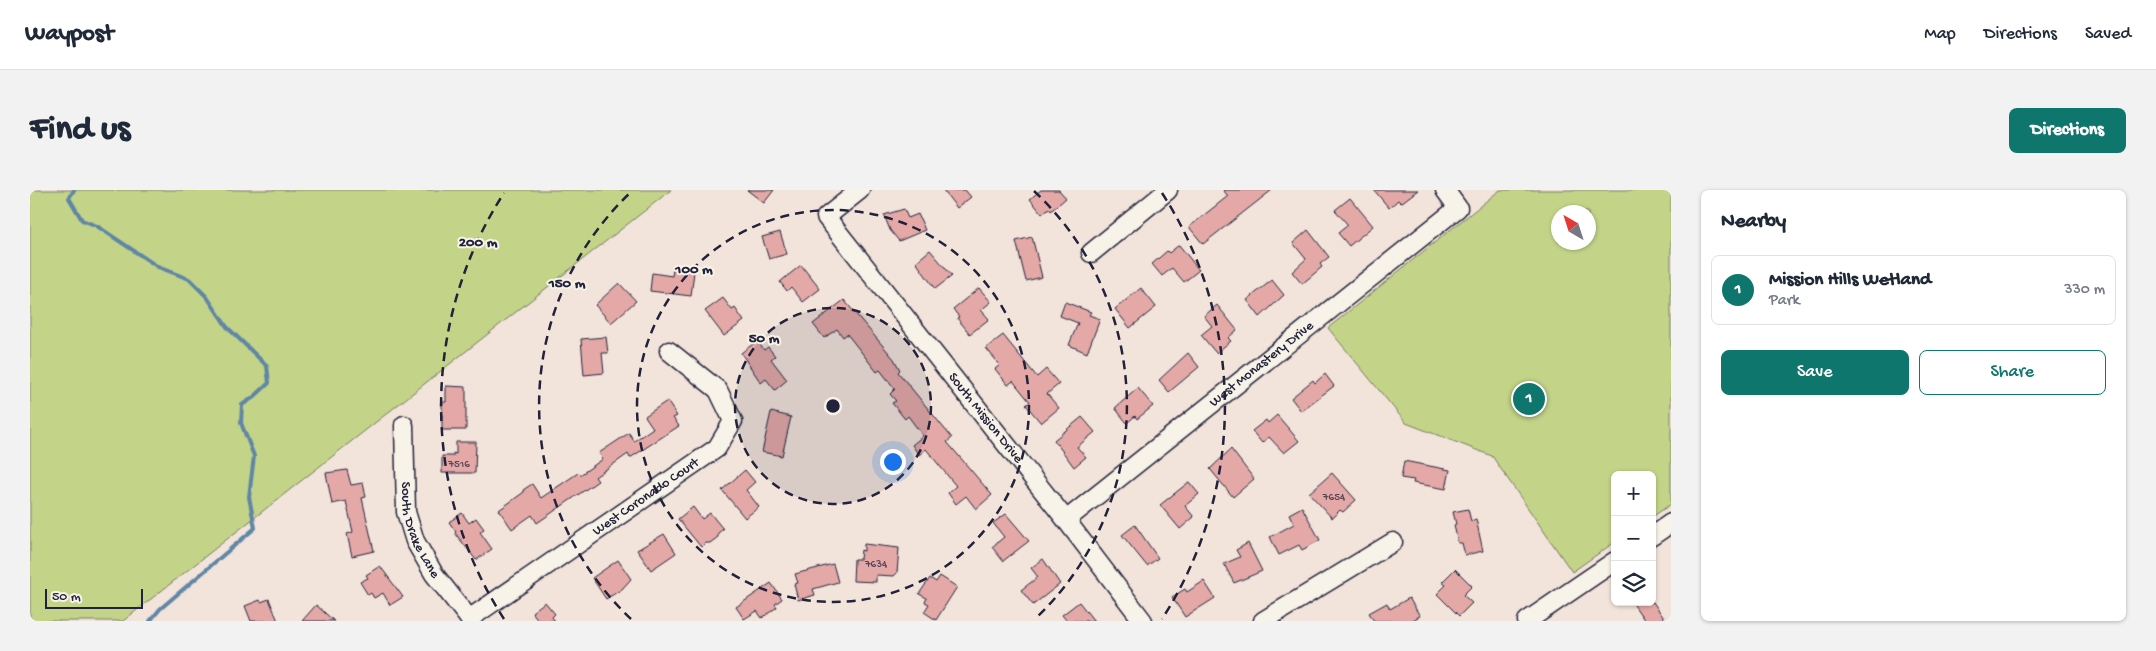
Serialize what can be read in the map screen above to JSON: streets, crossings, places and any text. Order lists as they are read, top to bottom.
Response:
{
  "streets": {
    "street": [
      "West Monastery Drive",
      "South Mission Drive",
      "West Coronado Court",
      "South Drake Lane"
    ]
  },
  "crossings": [
    ["West Monastery Drive", "South Mission Drive"],
    ["West Coronado Court", "South Drake Lane"]
  ],
  "house_numbers": ["7516", "7654", "7634"],
  "scale_bar": "50 m",
  "north": "top left",
  "page": {
    "header": "Waypost",
    "nav": ["Map", "Directions", "Saved"],
    "buttons": [
      "Directions",
      ["Save", "Share"]
    ],
    "title": "Find us",
    "heading": "Nearby",
    "list": [
      {
        "mark": "1",
        "name": "Mission Hills Wetland",
        "note": "Park",
        "value": "330 m"
      }
    ],
    "pins": "1",
    "map_buttons": ["+", "−"],
    "scale": "50 m"
  },
  "rings": [
    "200 m",
    "100 m",
    "150 m",
    "50 m"
  ]
}
